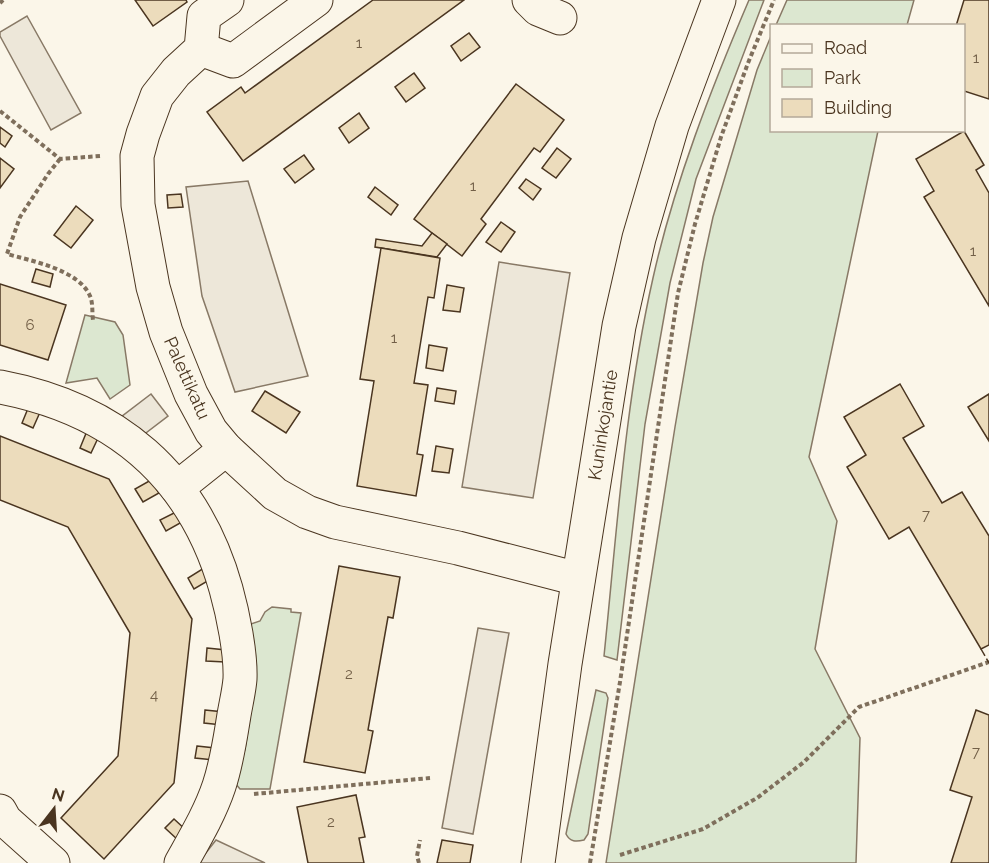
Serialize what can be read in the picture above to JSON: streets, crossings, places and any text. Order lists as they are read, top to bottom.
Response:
{
  "streets": {
    "street": ["Palettikatu", "Kuninkojantie"]
  },
  "crossings": [
    ["Palettikatu", "Kuninkojantie"]
  ],
  "house_numbers": [
    "1",
    "1",
    "1",
    "1",
    "6",
    "1",
    "7",
    "2",
    "4",
    "7",
    "2"
  ],
  "legend": ["Road", "Park", "Building"],
  "north": "top"
}
